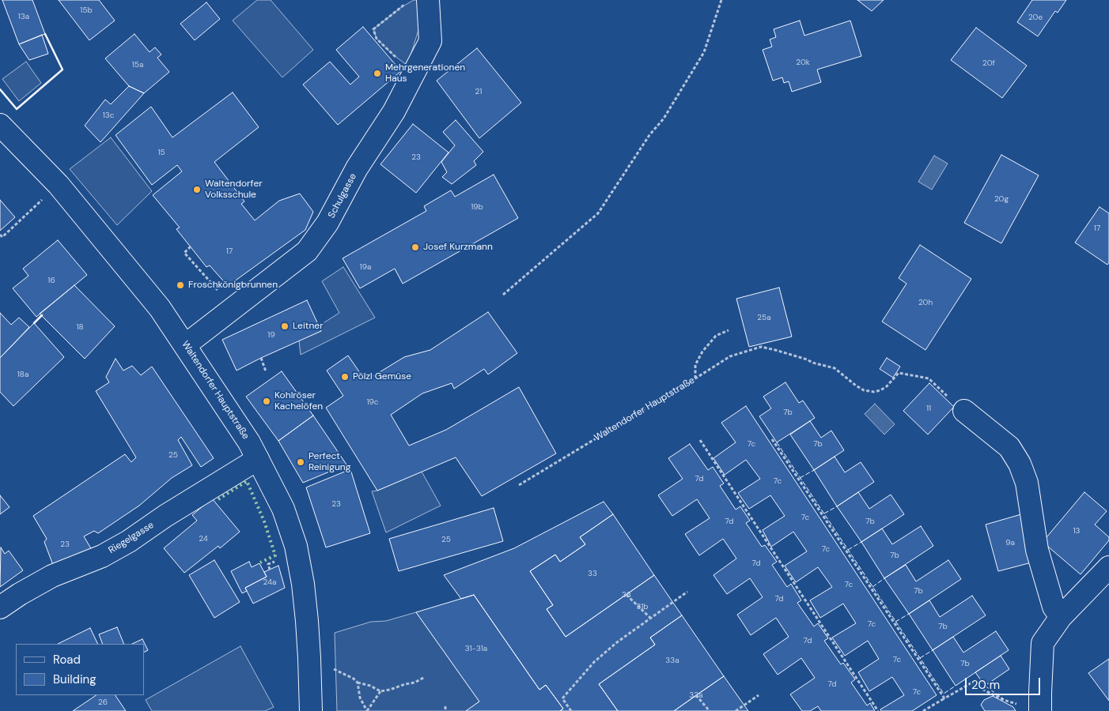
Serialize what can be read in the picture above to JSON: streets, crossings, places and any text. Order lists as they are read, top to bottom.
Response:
{
  "streets": {
    "street": ["Schulgasse", "Waltendorfer Hauptstraße", "Riegelgasse"]
  },
  "crossings": [
    ["Schulgasse", "Waltendorfer Hauptstraße"],
    ["Waltendorfer Hauptstraße", "Riegelgasse"]
  ],
  "places": [
    "Mehrgenerationen Haus",
    "Waltendorfer Volksschule",
    "Josef Kurzmann",
    "Froschkönigbrunnen",
    "Leitner",
    "Pölzl Gemüse",
    "Kohlröser Kachelöfen",
    "Perfect Reinigung"
  ],
  "house_numbers": [
    "15b",
    "13a",
    "20e",
    "20k",
    "20f",
    "15a",
    "21",
    "13c",
    "15",
    "23",
    "20g",
    "19b",
    "17",
    "17",
    "19a",
    "16",
    "20h",
    "25a",
    "18",
    "19",
    "18a",
    "19c",
    "11",
    "7b",
    "7c",
    "7b",
    "25",
    "7d",
    "7c",
    "23",
    "7c",
    "7d",
    "7b",
    "13",
    "24",
    "25",
    "9a",
    "23",
    "7c",
    "7b",
    "7d",
    "33",
    "24a",
    "7c",
    "7b",
    "33",
    "7d",
    "31b",
    "7c",
    "7b",
    "7d",
    "31-31a",
    "7c",
    "33a",
    "7b",
    "7d",
    "7c",
    "33a",
    "26"
  ],
  "legend": ["Road", "Building"],
  "scale_bar": "20 m"
}
